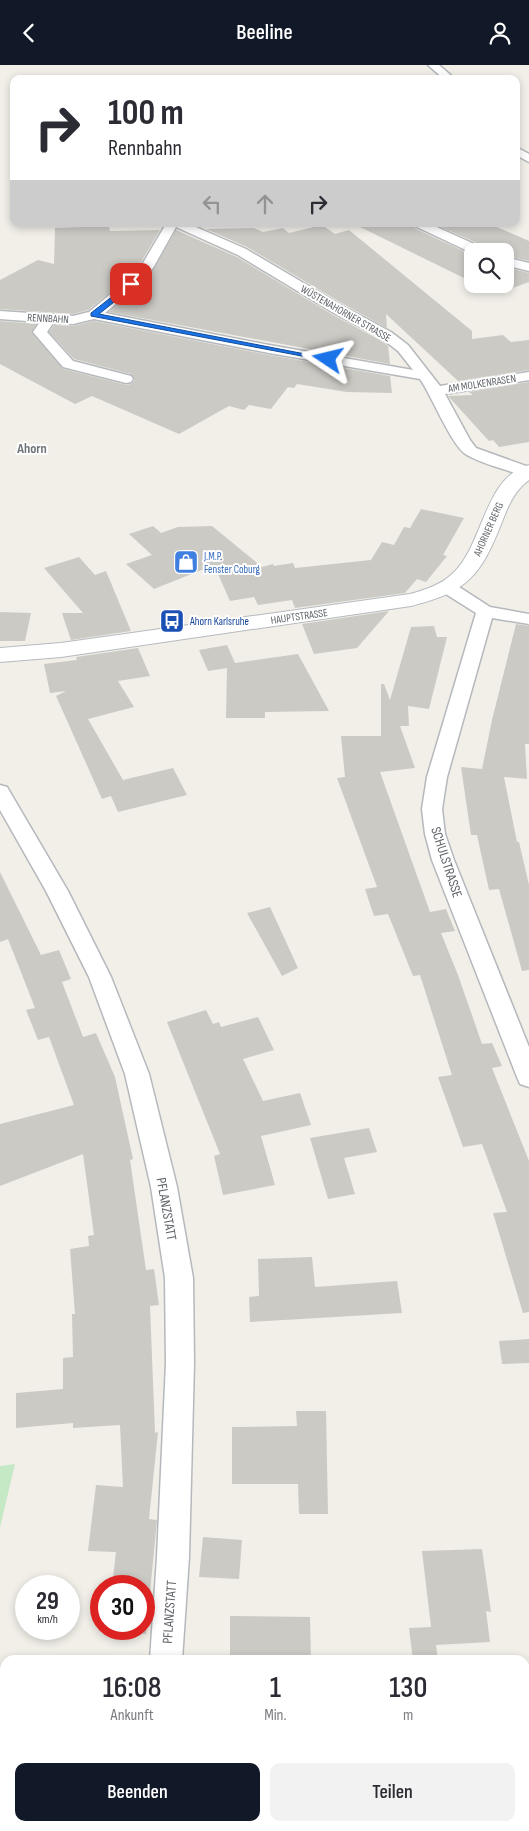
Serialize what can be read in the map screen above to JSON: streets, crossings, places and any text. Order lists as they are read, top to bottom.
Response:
{
  "streets": {
    "street": [
      "WÜSTENAHORNER STRASSE",
      "RENNBAHN",
      "AM MOLKENRASEN",
      "AHORNER BERG",
      "HAUPTSTRASSE",
      "SCHULSTRASSE",
      "PFLANZSTATT"
    ]
  },
  "crossings": [
    ["WÜSTENAHORNER STRASSE", "AM MOLKENRASEN"],
    ["WÜSTENAHORNER STRASSE", "AHORNER BERG"],
    ["AHORNER BERG", "HAUPTSTRASSE"]
  ],
  "districts": ["Ahorn"],
  "places": {
    "shop": ["J.M.P. Fenster Coburg"],
    "bus stop": ["Ahorn Karlsruhe"]
  },
  "page": {
    "header": "Beeline",
    "turn": ["100 m", "Rennbahn"],
    "speed": "29 km/h",
    "limit": "30",
    "eta": [
      "16:08",
      "Ankunft",
      "1",
      "Min.",
      "130",
      "m"
    ],
    "buttons": ["Beenden", "Teilen"]
  }
}
